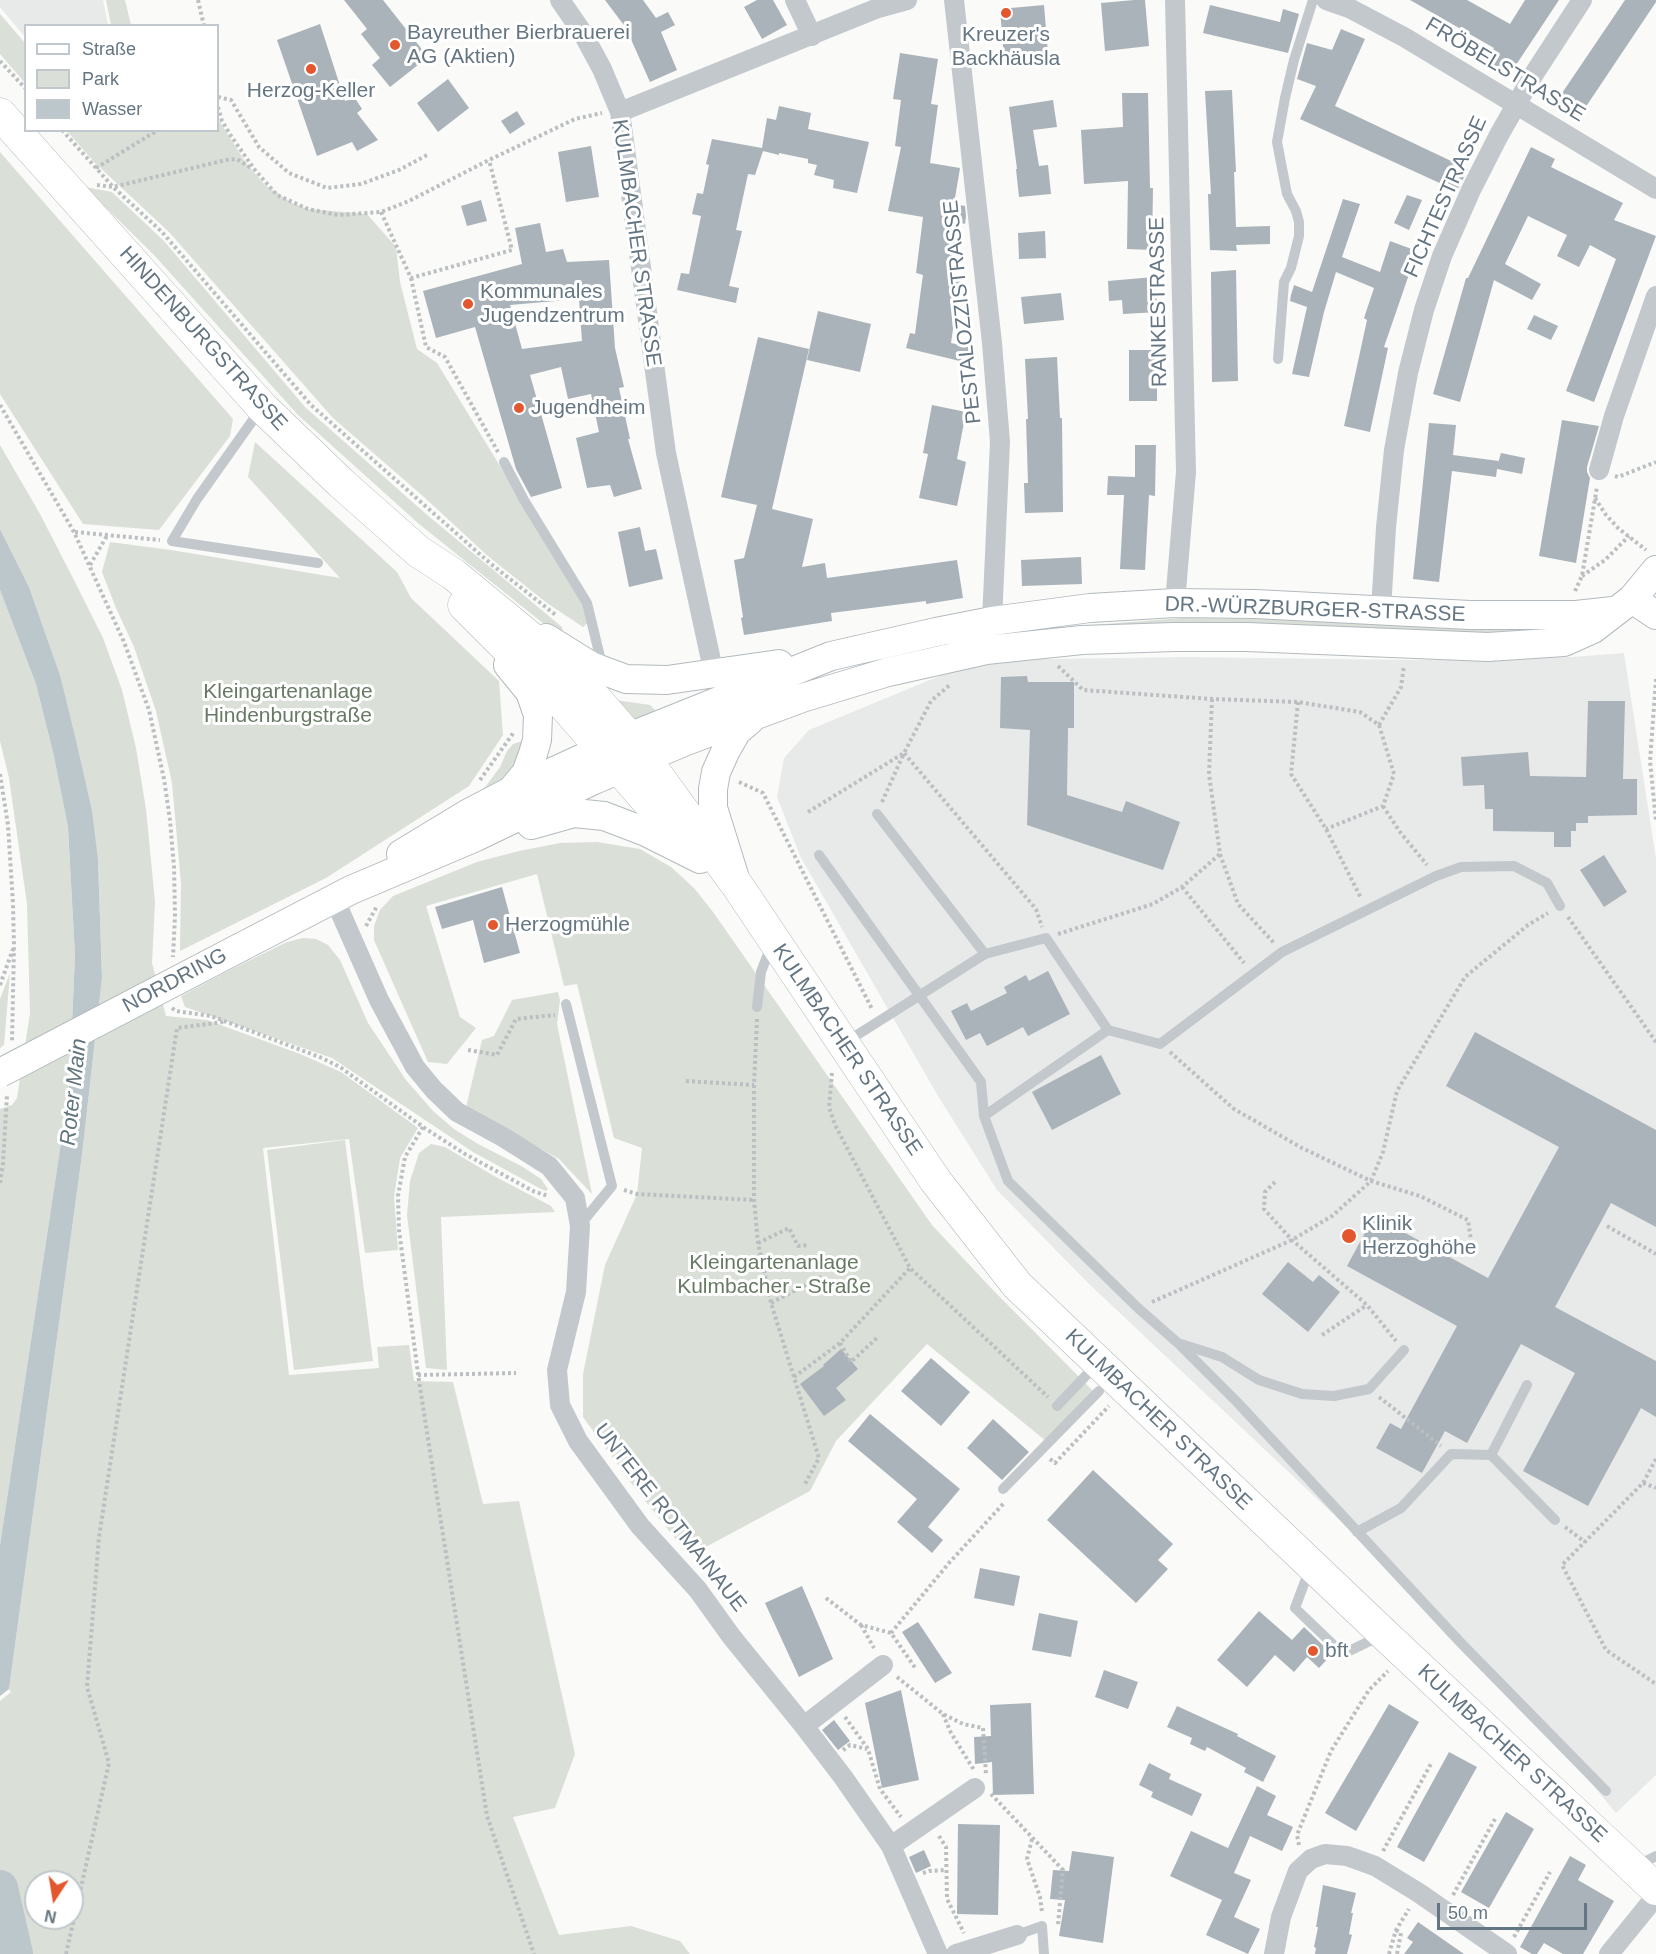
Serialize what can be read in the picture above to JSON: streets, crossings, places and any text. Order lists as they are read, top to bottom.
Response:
{
  "streets": {
    "main road": [
      "KULMBACHER STRASSE",
      "HINDENBURGSTRASSE",
      "DR.-WÜRZBURGER-STRASSE",
      "NORDRING"
    ],
    "street": [
      "FRÖBELSTRASSE",
      "FICHTESTRASSE",
      "RANKESTRASSE",
      "PESTALOZZISTRASSE",
      "UNTERE ROTMAINAUE"
    ]
  },
  "crossings": [
    ["FRÖBELSTRASSE", "FICHTESTRASSE"],
    ["FICHTESTRASSE", "DR.-WÜRZBURGER-STRASSE"],
    ["KULMBACHER STRASSE", "HINDENBURGSTRASSE"],
    ["KULMBACHER STRASSE", "DR.-WÜRZBURGER-STRASSE"],
    ["KULMBACHER STRASSE", "NORDRING"],
    ["RANKESTRASSE", "DR.-WÜRZBURGER-STRASSE"],
    ["PESTALOZZISTRASSE", "DR.-WÜRZBURGER-STRASSE"],
    ["HINDENBURGSTRASSE", "DR.-WÜRZBURGER-STRASSE"],
    ["HINDENBURGSTRASSE", "NORDRING"],
    ["DR.-WÜRZBURGER-STRASSE", "NORDRING"],
    ["NORDRING", "UNTERE ROTMAINAUE"]
  ],
  "water": ["Roter Main"],
  "parks": ["Kleingartenanlage Hindenburgstraße", "Kleingartenanlage Kulmbacher - Straße"],
  "places": [
    "Kreuzer's Backhäusla",
    "Bayreuther Bierbrauerei AG (Aktien)",
    "Herzog-Keller",
    "Kommunales Jugendzentrum",
    "Jugendheim",
    "Herzogmühle",
    "Klinik Herzoghöhe",
    "bft"
  ],
  "legend": ["Straße", "Park", "Wasser"],
  "scale_bar": "50 m",
  "north": "bottom"
}
